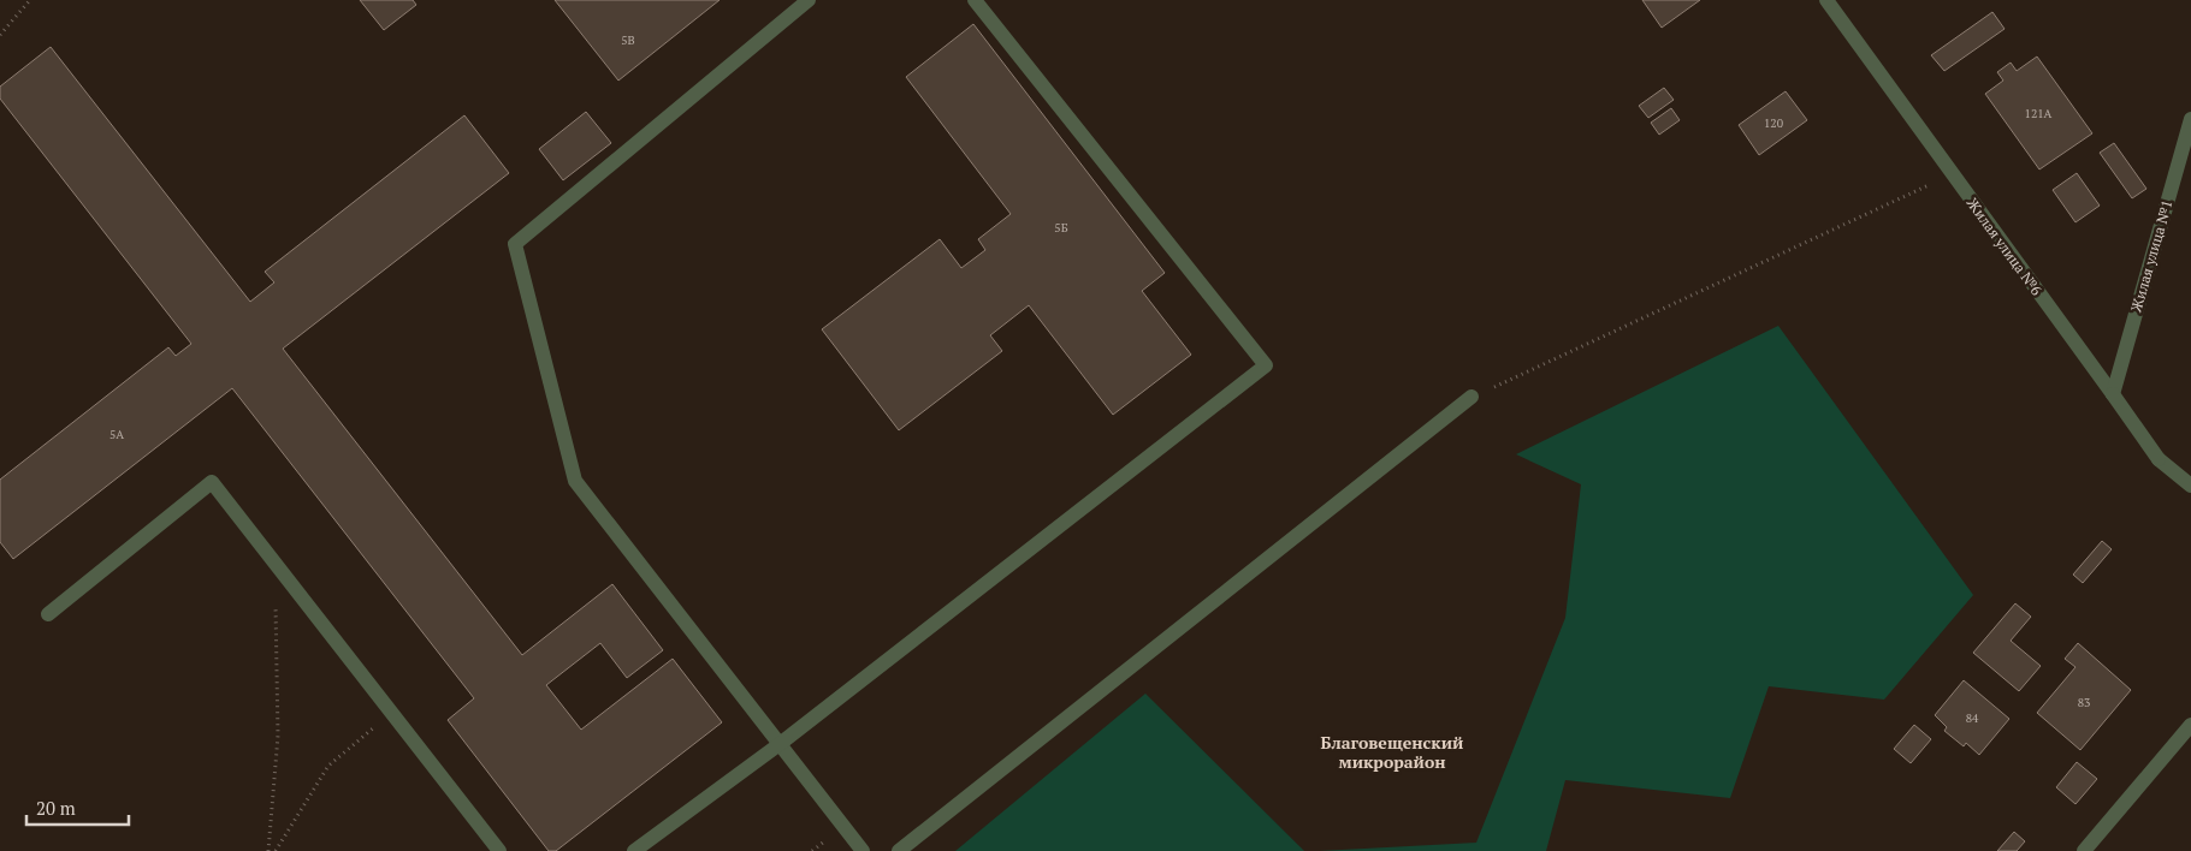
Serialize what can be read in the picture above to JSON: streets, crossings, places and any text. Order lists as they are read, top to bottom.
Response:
{
  "streets": {
    "street": ["Жилая улица №6", "Жилая улица №1"]
  },
  "crossings": [
    ["Жилая улица №6", "Жилая улица №1"]
  ],
  "districts": ["Благовещенский микрорайон"],
  "house_numbers": [
    "5В",
    "121А",
    "120",
    "5Б",
    "5А",
    "83",
    "84"
  ],
  "scale_bar": "20 m"
}
